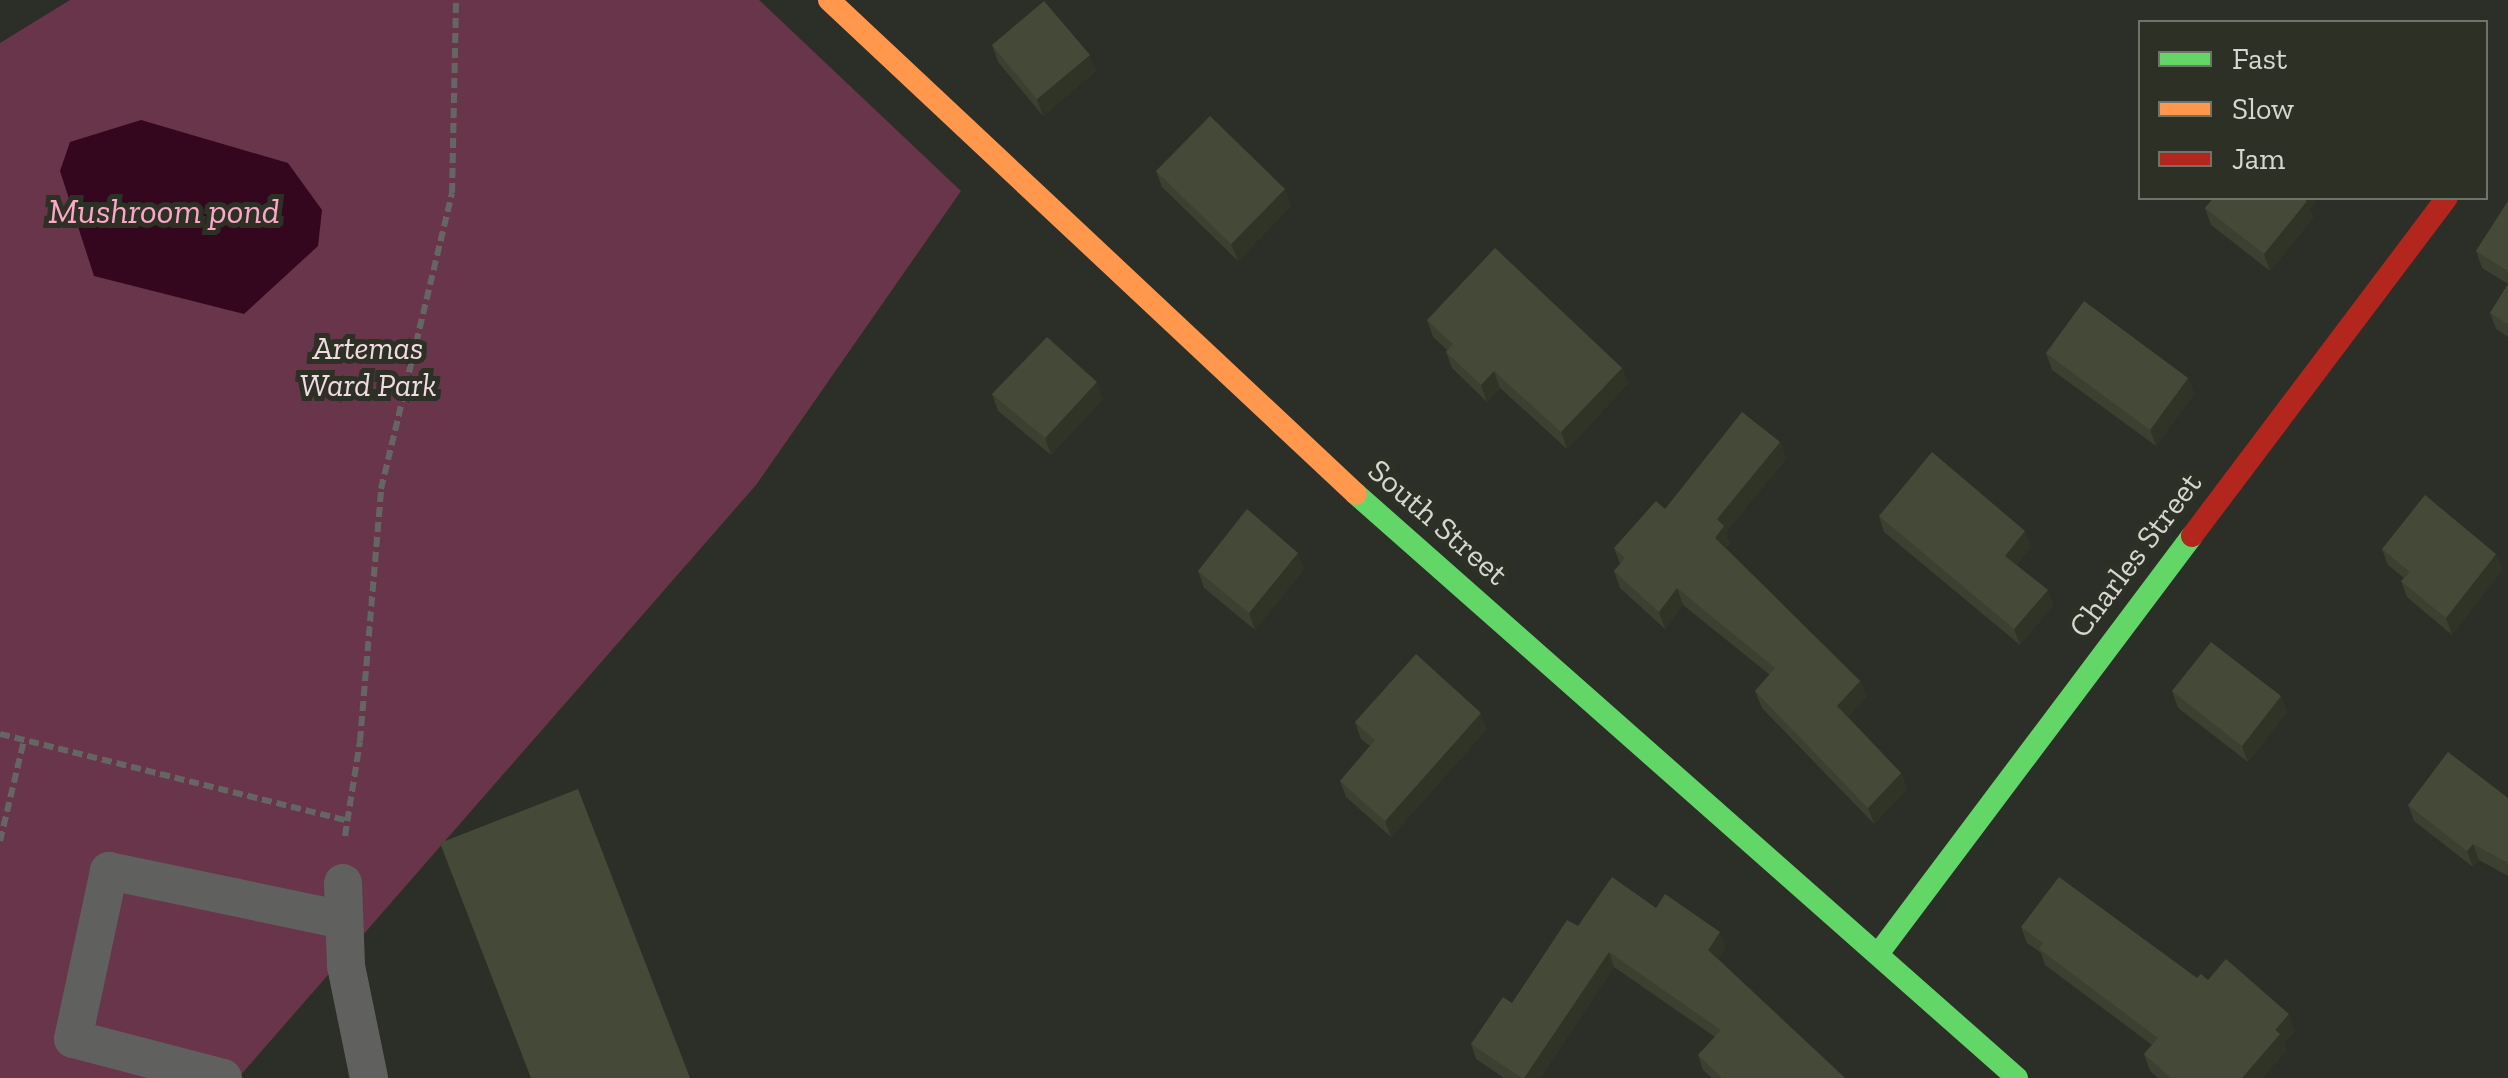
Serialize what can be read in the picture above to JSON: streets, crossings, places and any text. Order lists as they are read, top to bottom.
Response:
{
  "streets": {
    "main road": ["South Street", "Charles Street"]
  },
  "crossings": [
    ["South Street", "Charles Street"]
  ],
  "water": ["Mushroom pond"],
  "parks": ["Artemas Ward Park"],
  "legend": ["Fast", "Slow", "Jam"]
}
